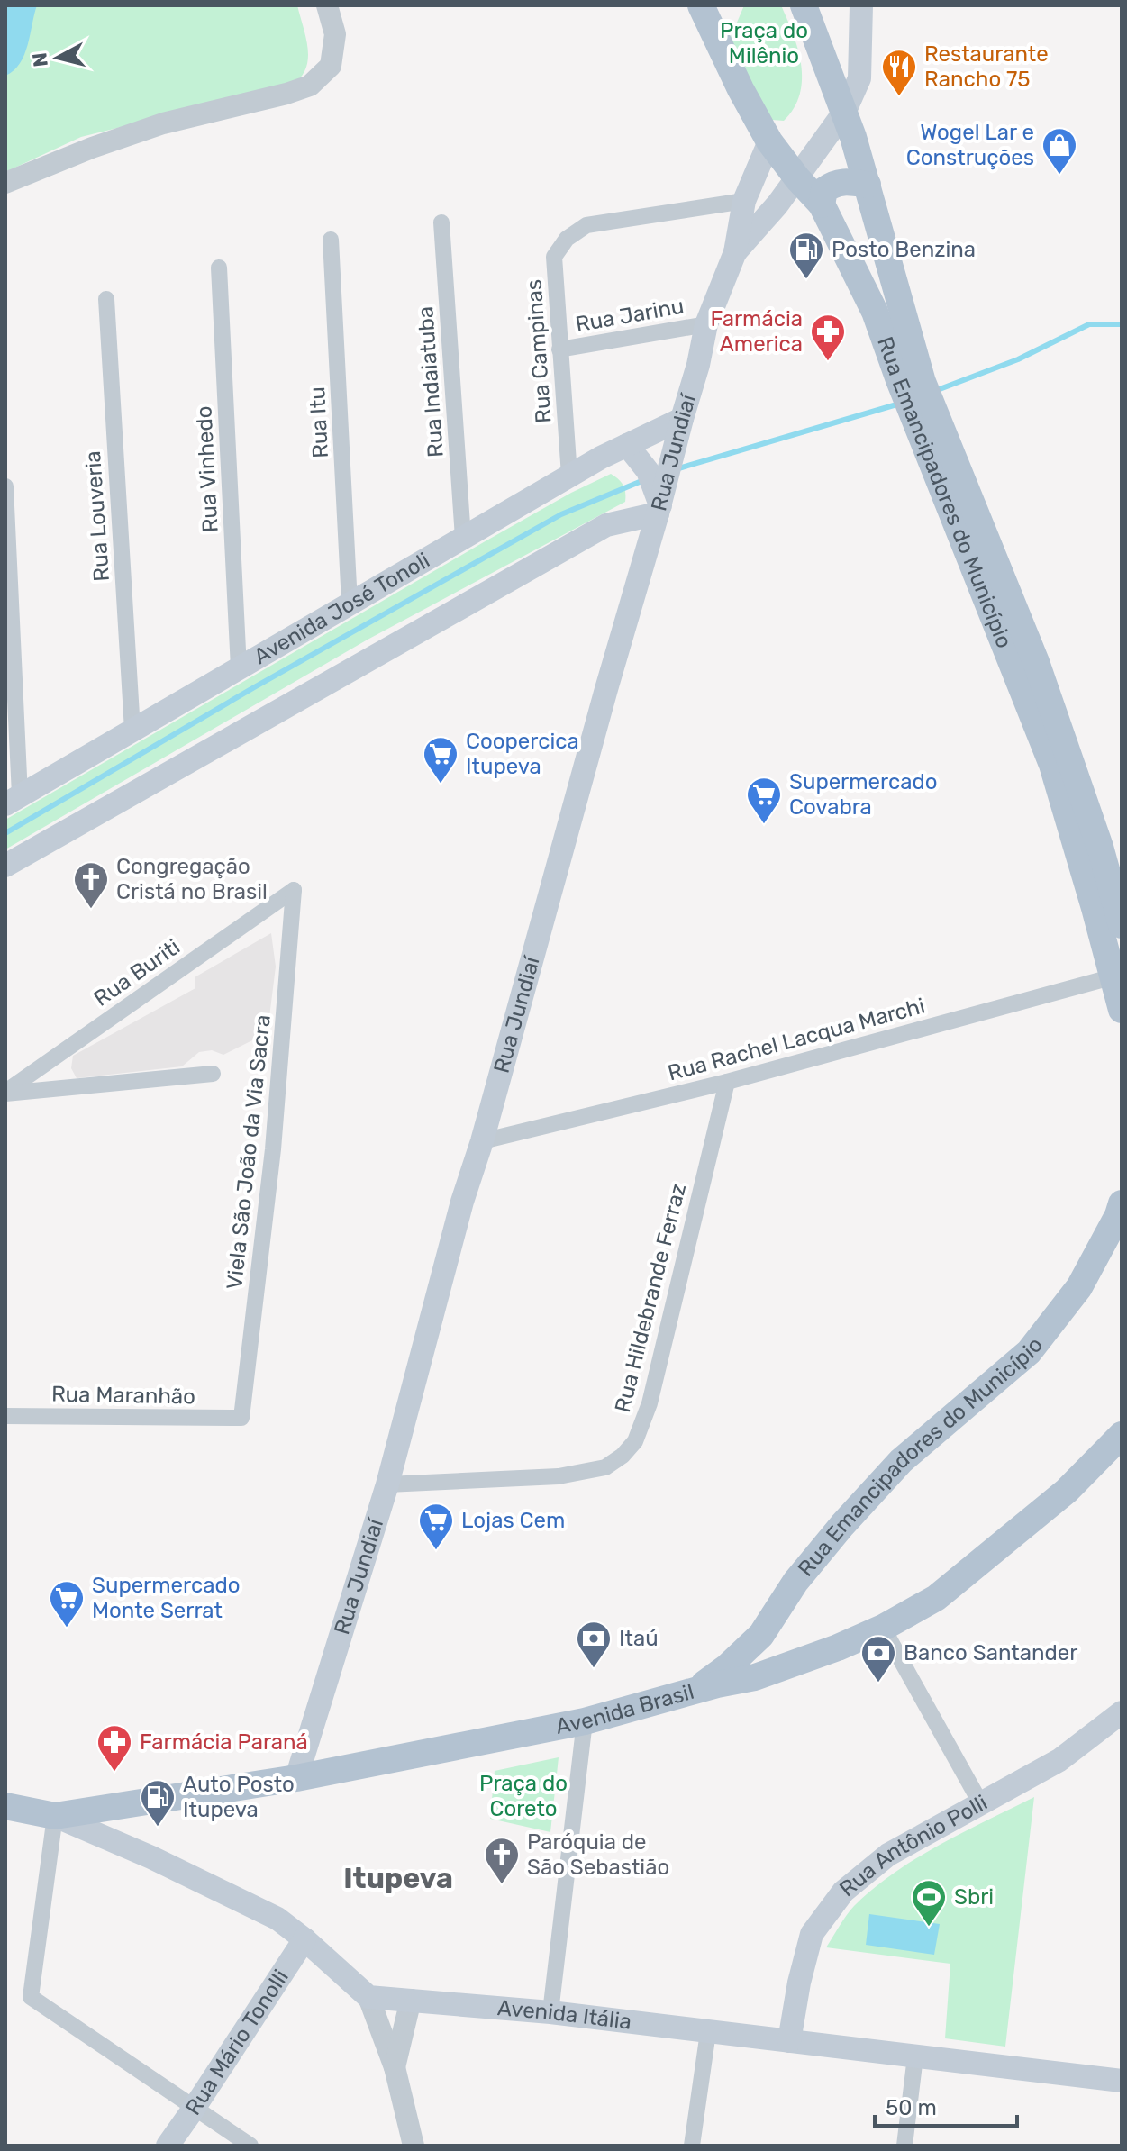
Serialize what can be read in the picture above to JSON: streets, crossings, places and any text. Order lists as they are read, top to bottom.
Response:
{
  "streets": {
    "main road": [
      "Rua Jundiaí",
      "Rua Emancipadores do Município",
      "Avenida José Tonoli",
      "Avenida Brasil",
      "Rua Antônio Polli",
      "Avenida Itália",
      "Rua Mário Tonolli"
    ],
    "street": [
      "Rua Jarinu",
      "Rua Campinas",
      "Rua Indaiatuba",
      "Rua Itu",
      "Rua Vinhedo",
      "Rua Louveria",
      "Rua Buriti",
      "Rua Rachel Lacqua Marchi",
      "Viela São João da Via Sacra",
      "Rua Hildebrande Ferraz",
      "Rua Maranhão"
    ]
  },
  "crossings": [
    ["Rua Jarinu", "Rua Campinas"],
    ["Rua Jarinu", "Rua Jundiaí"],
    ["Rua Campinas", "Rua Jundiaí"],
    ["Rua Campinas", "Avenida José Tonoli"],
    ["Rua Indaiatuba", "Avenida José Tonoli"],
    ["Rua Itu", "Avenida José Tonoli"],
    ["Rua Jundiaí", "Rua Emancipadores do Município"],
    ["Rua Jundiaí", "Avenida José Tonoli"],
    ["Rua Jundiaí", "Rua Rachel Lacqua Marchi"],
    ["Rua Jundiaí", "Rua Hildebrande Ferraz"],
    ["Rua Jundiaí", "Avenida Brasil"],
    ["Rua Vinhedo", "Avenida José Tonoli"],
    ["Rua Emancipadores do Município", "Rua Rachel Lacqua Marchi"],
    ["Rua Emancipadores do Município", "Avenida Brasil"],
    ["Rua Louveria", "Avenida José Tonoli"],
    ["Rua Buriti", "Viela São João da Via Sacra"],
    ["Rua Rachel Lacqua Marchi", "Rua Hildebrande Ferraz"],
    ["Viela São João da Via Sacra", "Rua Maranhão"],
    ["Rua Antônio Polli", "Avenida Itália"]
  ],
  "districts": ["Itupeva"],
  "parks": ["Praça do Milênio", "Praça do Coreto"],
  "places": {
    "restaurant": ["Restaurante Rancho 75"],
    "shop": ["Wogel Lar e Construções"],
    "fuel station": ["Posto Benzina", "Auto Posto Itupeva"],
    "pharmacy": ["Farmácia America", "Farmácia Paraná"],
    "supermarket": [
      "Coopercica Itupeva",
      "Supermercado Covabra",
      "Lojas Cem",
      "Supermercado Monte Serrat"
    ],
    "church": ["Congregação Cristá no Brasil", "Paróquia de São Sebastião"],
    "bank": ["Itaú", "Banco Santander"],
    "sports": ["Sbri"]
  },
  "scale_bar": "50 m",
  "north": "left"
}
